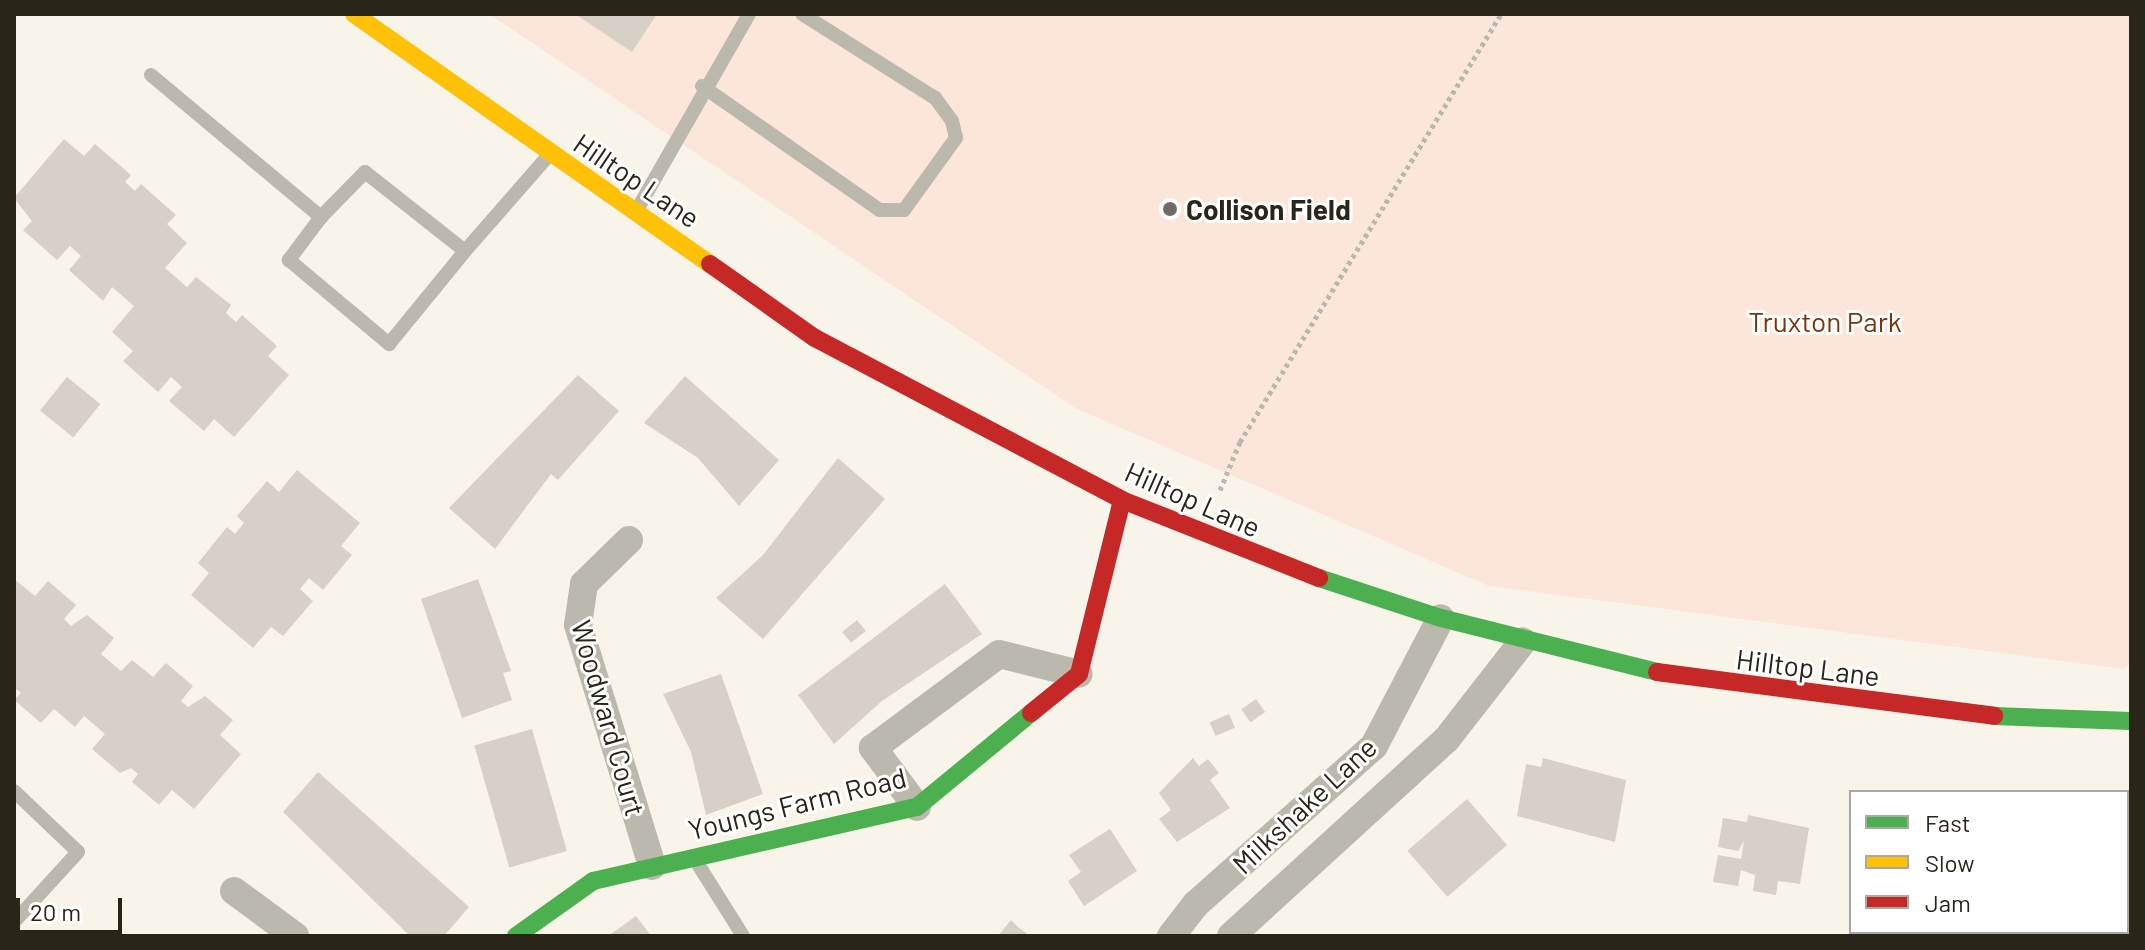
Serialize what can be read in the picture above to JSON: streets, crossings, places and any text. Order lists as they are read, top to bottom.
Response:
{
  "streets": {
    "street": [
      "Hilltop Lane",
      "Woodward Court",
      "Youngs Farm Road",
      "Milkshake Lane"
    ]
  },
  "crossings": [
    ["Hilltop Lane", "Milkshake Lane"],
    ["Woodward Court", "Youngs Farm Road"]
  ],
  "parks": ["Truxton Park"],
  "places": ["Collison Field"],
  "legend": ["Fast", "Slow", "Jam"],
  "scale_bar": "20 m"
}
